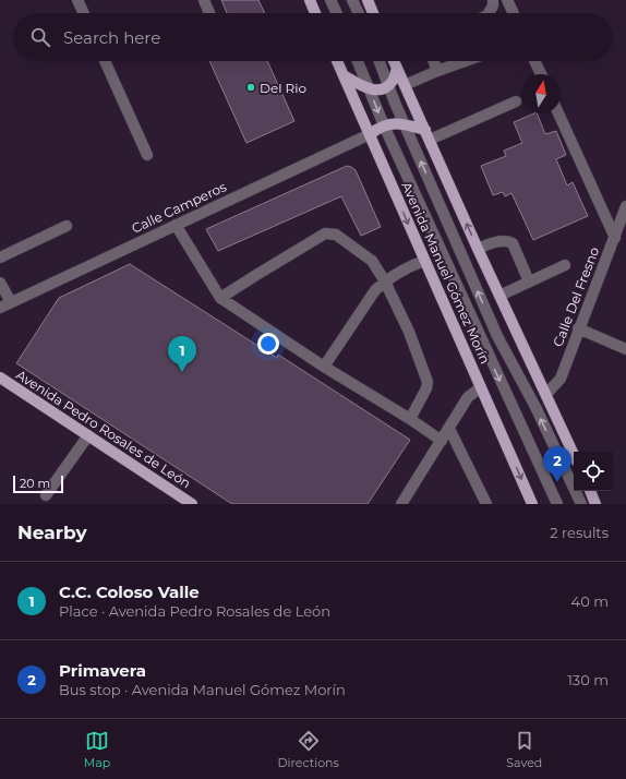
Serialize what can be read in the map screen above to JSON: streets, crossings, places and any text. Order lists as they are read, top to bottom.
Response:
{
  "streets": {
    "main road": ["Avenida Manuel Gómez Morín", "Avenida Pedro Rosales de León"],
    "street": ["Calle Camperos", "Calle Del Fresno"]
  },
  "crossings": [
    ["Calle Camperos", "Avenida Manuel Gómez Morín"]
  ],
  "places": ["Del Rio"],
  "scale_bar": "20 m",
  "north": "top",
  "page": {
    "search": "Search here",
    "pins": ["1", "2"],
    "scale": "20 m",
    "heading": ["Nearby", "2 results"],
    "list": [
      {
        "mark": "1",
        "name": "C.C. Coloso Valle",
        "note": "Place · Avenida Pedro Rosales de León",
        "value": "40 m"
      },
      {
        "mark": "2",
        "name": "Primavera",
        "note": "Bus stop · Avenida Manuel Gómez Morín",
        "value": "130 m"
      }
    ],
    "nav": ["Map", "Directions", "Saved"]
  }
}
